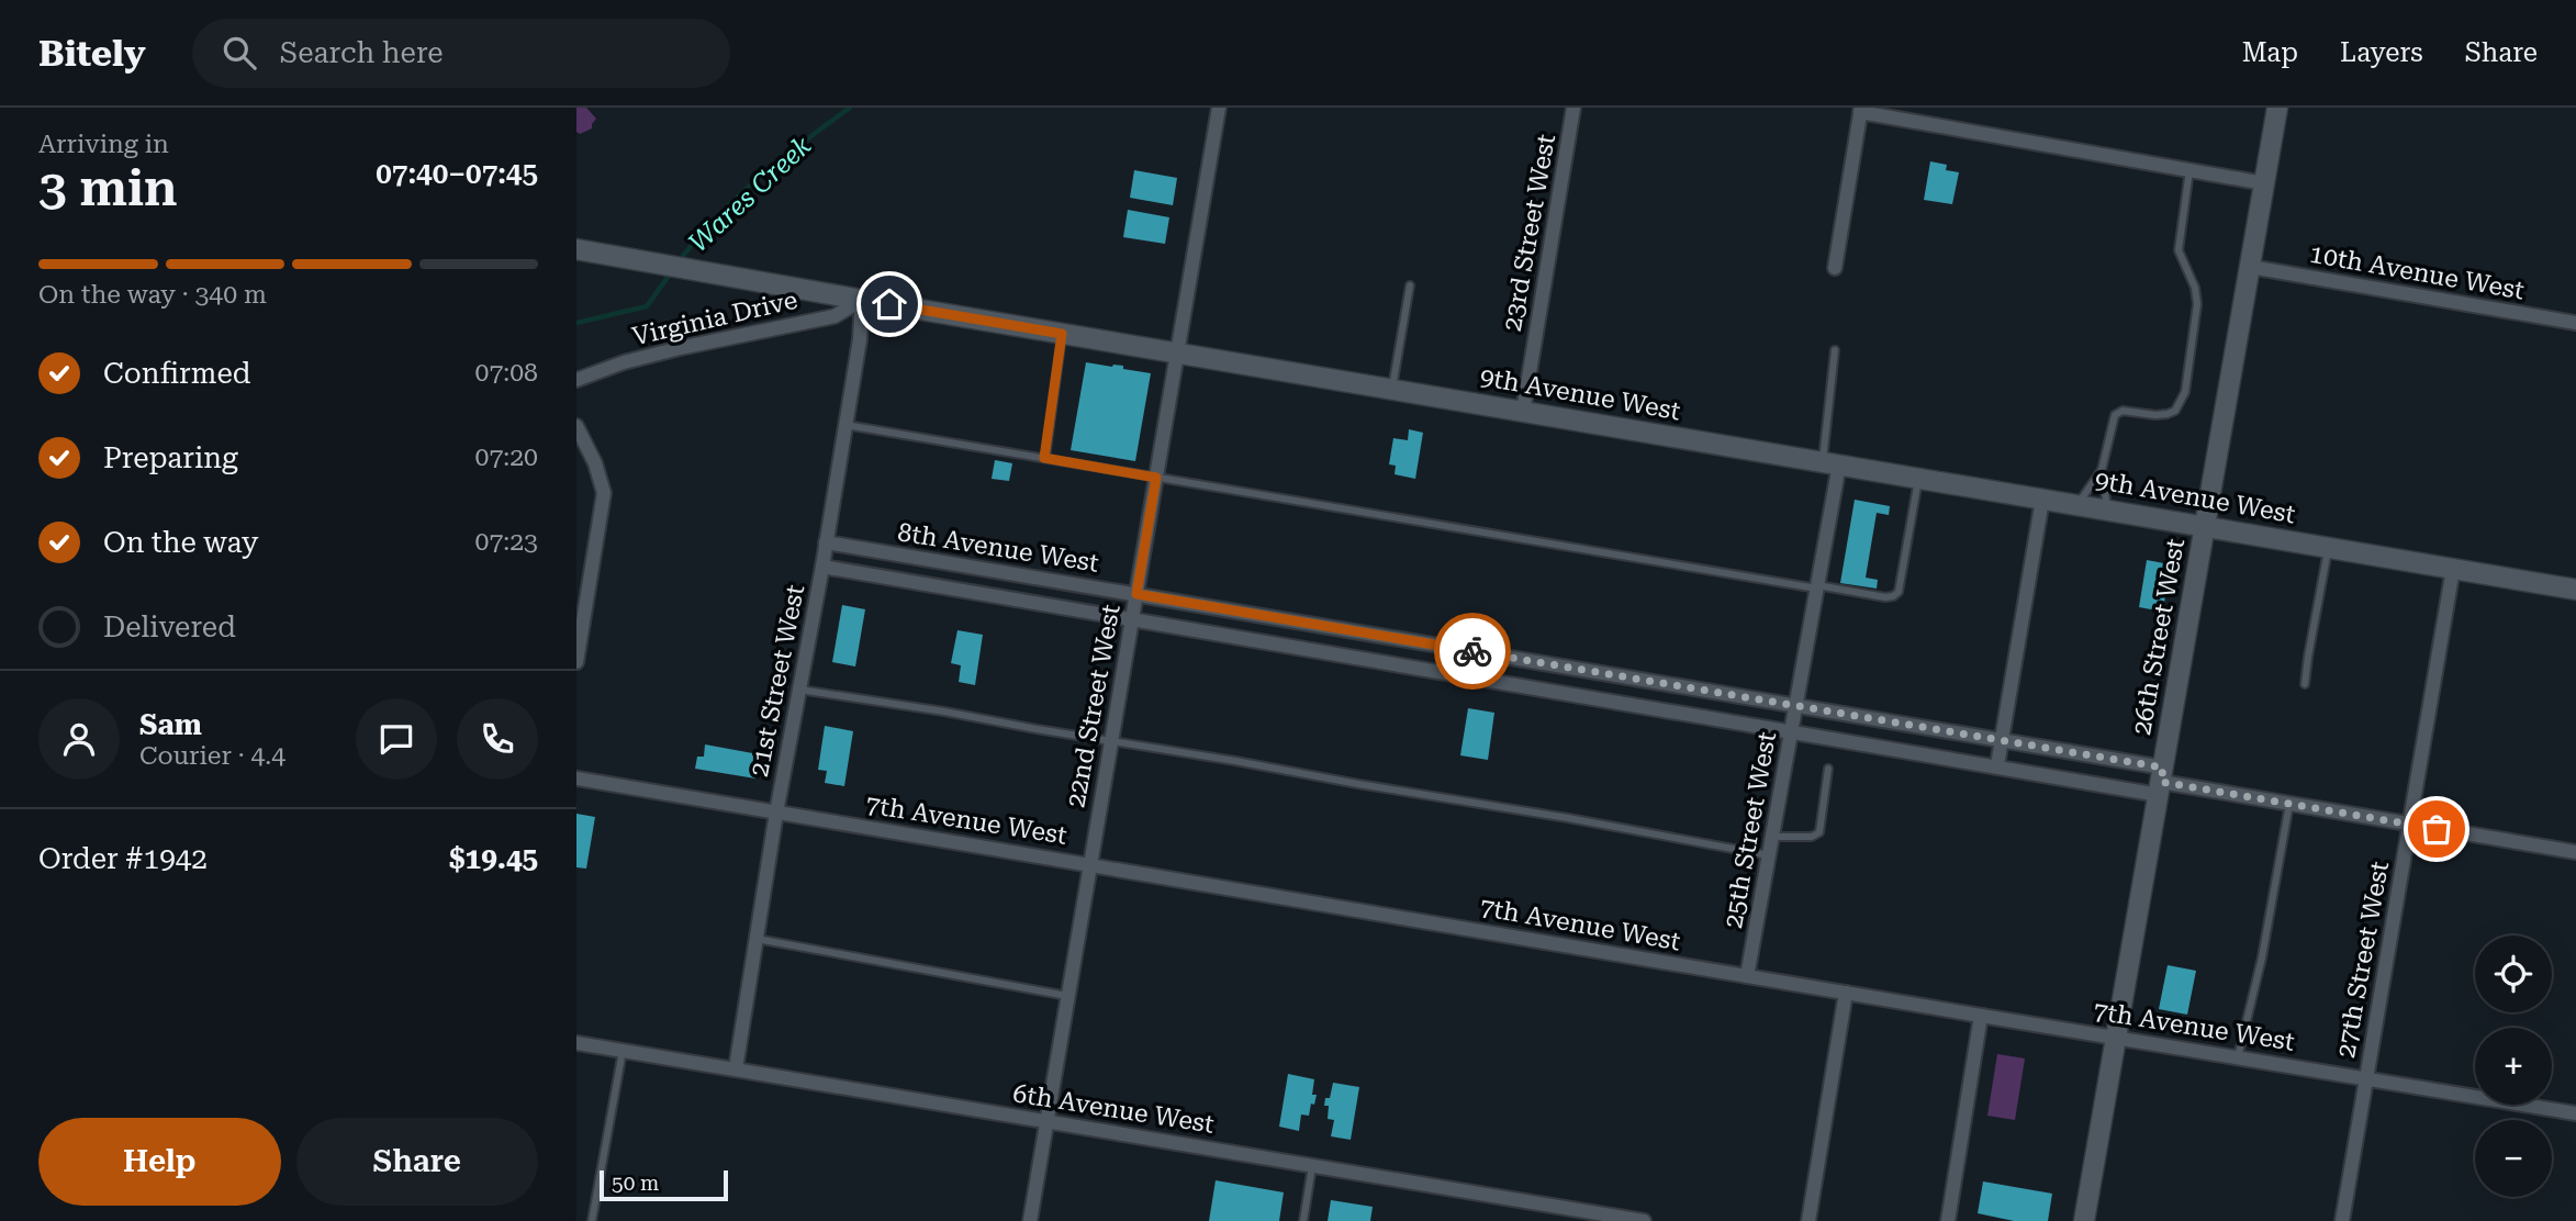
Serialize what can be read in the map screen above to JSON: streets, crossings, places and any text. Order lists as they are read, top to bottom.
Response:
{
  "streets": {
    "street": [
      "23rd Street West",
      "10th Avenue West",
      "Virginia Drive",
      "9th Avenue West",
      "8th Avenue West",
      "26th Street West",
      "21st Street West",
      "22nd Street West",
      "7th Avenue West",
      "25th Street West",
      "27th Street West",
      "6th Avenue West"
    ]
  },
  "crossings": [
    ["23rd Street West", "9th Avenue West"],
    ["10th Avenue West", "26th Street West"],
    ["Virginia Drive", "9th Avenue West"],
    ["Virginia Drive", "21st Street West"],
    ["9th Avenue West", "26th Street West"],
    ["9th Avenue West", "21st Street West"],
    ["9th Avenue West", "22nd Street West"],
    ["9th Avenue West", "25th Street West"],
    ["9th Avenue West", "27th Street West"],
    ["8th Avenue West", "26th Street West"],
    ["8th Avenue West", "21st Street West"],
    ["8th Avenue West", "22nd Street West"],
    ["8th Avenue West", "25th Street West"],
    ["8th Avenue West", "27th Street West"],
    ["26th Street West", "7th Avenue West"],
    ["21st Street West", "7th Avenue West"],
    ["21st Street West", "6th Avenue West"],
    ["22nd Street West", "7th Avenue West"],
    ["22nd Street West", "6th Avenue West"],
    ["7th Avenue West", "25th Street West"],
    ["7th Avenue West", "27th Street West"]
  ],
  "water": ["Wares Creek"],
  "scale_bar": "50 m",
  "page": {
    "header": "Bitely",
    "search": "Search here",
    "nav": ["Map", "Layers", "Share"],
    "heading": ["3 min", "Arriving in", "07:40–07:45"],
    "panel": [
      "Sam",
      "Courier · 4.4",
      "Order #1942",
      "$19.45"
    ],
    "bar": "On the way · 340 m",
    "list": [
      ["Confirmed", "07:08"],
      ["Preparing", "07:20"],
      ["On the way", "07:23"],
      "Delivered"
    ],
    "map_buttons": ["+", "−"],
    "buttons": ["Help", "Share"],
    "scale": "50 m"
  }
}
